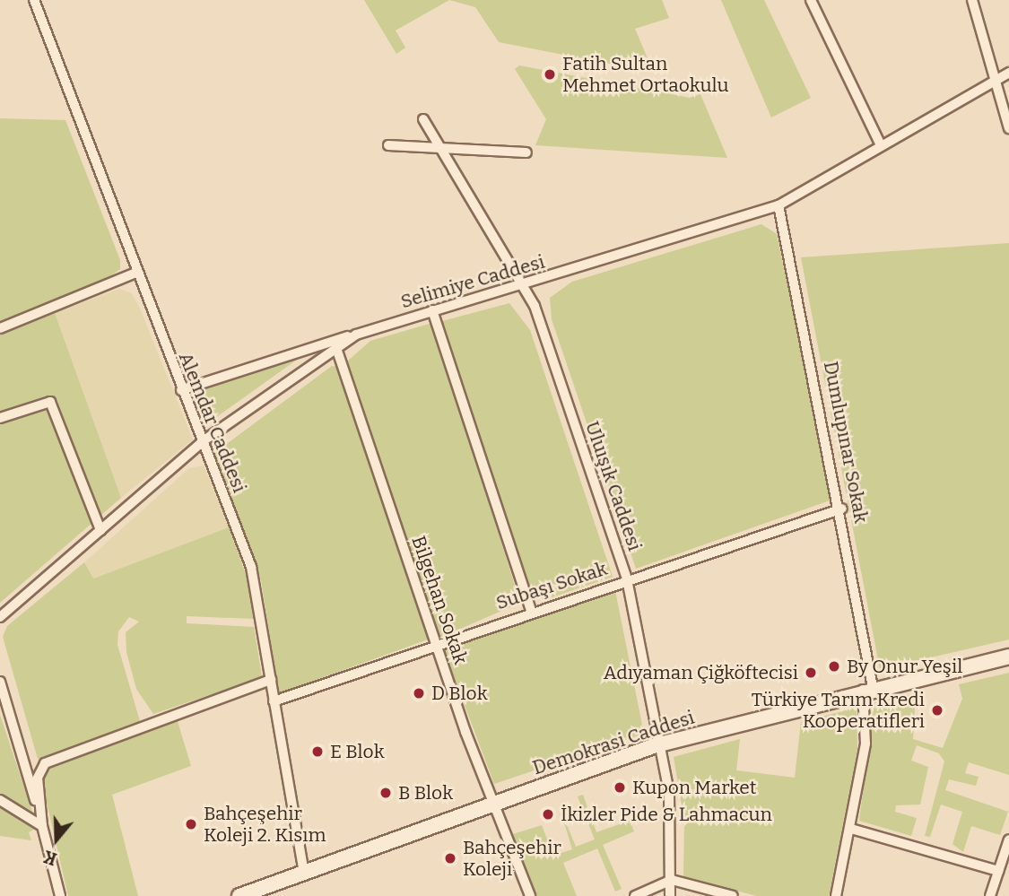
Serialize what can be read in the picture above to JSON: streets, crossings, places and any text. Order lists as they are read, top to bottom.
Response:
{
  "streets": {
    "main road": ["Demokrasi Caddesi"],
    "street": [
      "Selimiye Caddesi",
      "Alemdar Caddesi",
      "Dumlupınar Sokak",
      "Uluışık Caddesi",
      "Subaşı Sokak",
      "Bilgehan Sokak"
    ]
  },
  "crossings": [
    ["Selimiye Caddesi", "Alemdar Caddesi"],
    ["Selimiye Caddesi", "Dumlupınar Sokak"],
    ["Selimiye Caddesi", "Uluışık Caddesi"],
    ["Selimiye Caddesi", "Bilgehan Sokak"],
    ["Alemdar Caddesi", "Subaşı Sokak"],
    ["Alemdar Caddesi", "Demokrasi Caddesi"],
    ["Dumlupınar Sokak", "Subaşı Sokak"],
    ["Dumlupınar Sokak", "Demokrasi Caddesi"],
    ["Uluışık Caddesi", "Subaşı Sokak"],
    ["Uluışık Caddesi", "Demokrasi Caddesi"],
    ["Subaşı Sokak", "Bilgehan Sokak"],
    ["Bilgehan Sokak", "Demokrasi Caddesi"]
  ],
  "places": [
    "Fatih Sultan Mehmet Ortaokulu",
    "By Onur Yeşil",
    "Adıyaman Çiğköftecisi",
    "D Blok",
    "Türkiye Tarım Kredi Kooperatifleri",
    "E Blok",
    "Kupon Market",
    "B Blok",
    "İkizler Pide & Lahmacun",
    "Bahçeşehir Koleji 2. Kısım",
    "Bahçeşehir Koleji"
  ],
  "north": "bottom"
}
